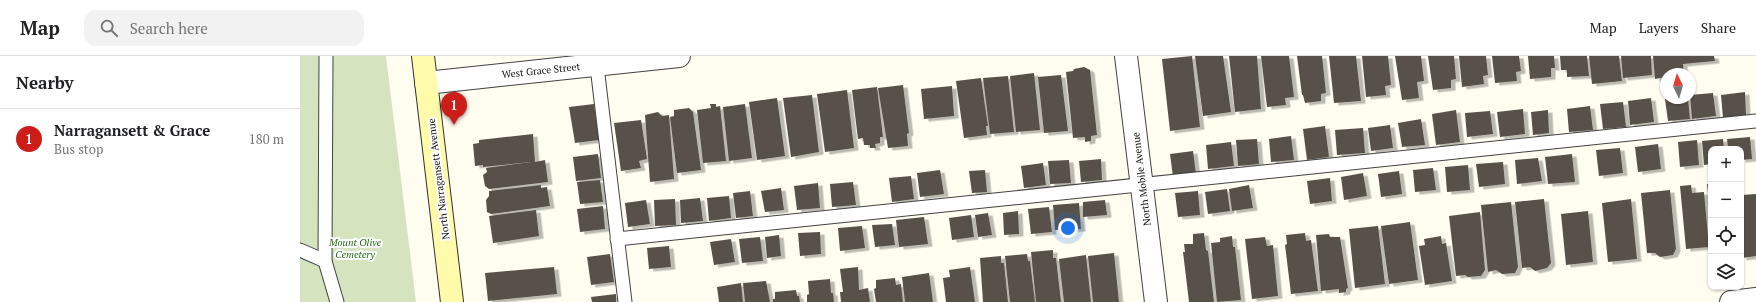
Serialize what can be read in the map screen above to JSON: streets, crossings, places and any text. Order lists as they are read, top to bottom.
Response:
{
  "streets": {
    "street": ["West Grace Street", "North Narragansett Avenue", "North Mobile Avenue"]
  },
  "crossings": [
    ["West Grace Street", "North Narragansett Avenue"]
  ],
  "parks": ["Mount Olive Cemetery"],
  "north": "top",
  "page": {
    "header": "Map",
    "search": "Search here",
    "nav": ["Map", "Layers", "Share"],
    "heading": "Nearby",
    "pins": "1",
    "list": [
      {
        "mark": "1",
        "name": "Narragansett & Grace",
        "note": "Bus stop",
        "value": "180 m"
      }
    ],
    "map_buttons": ["+", "−"]
  }
}
